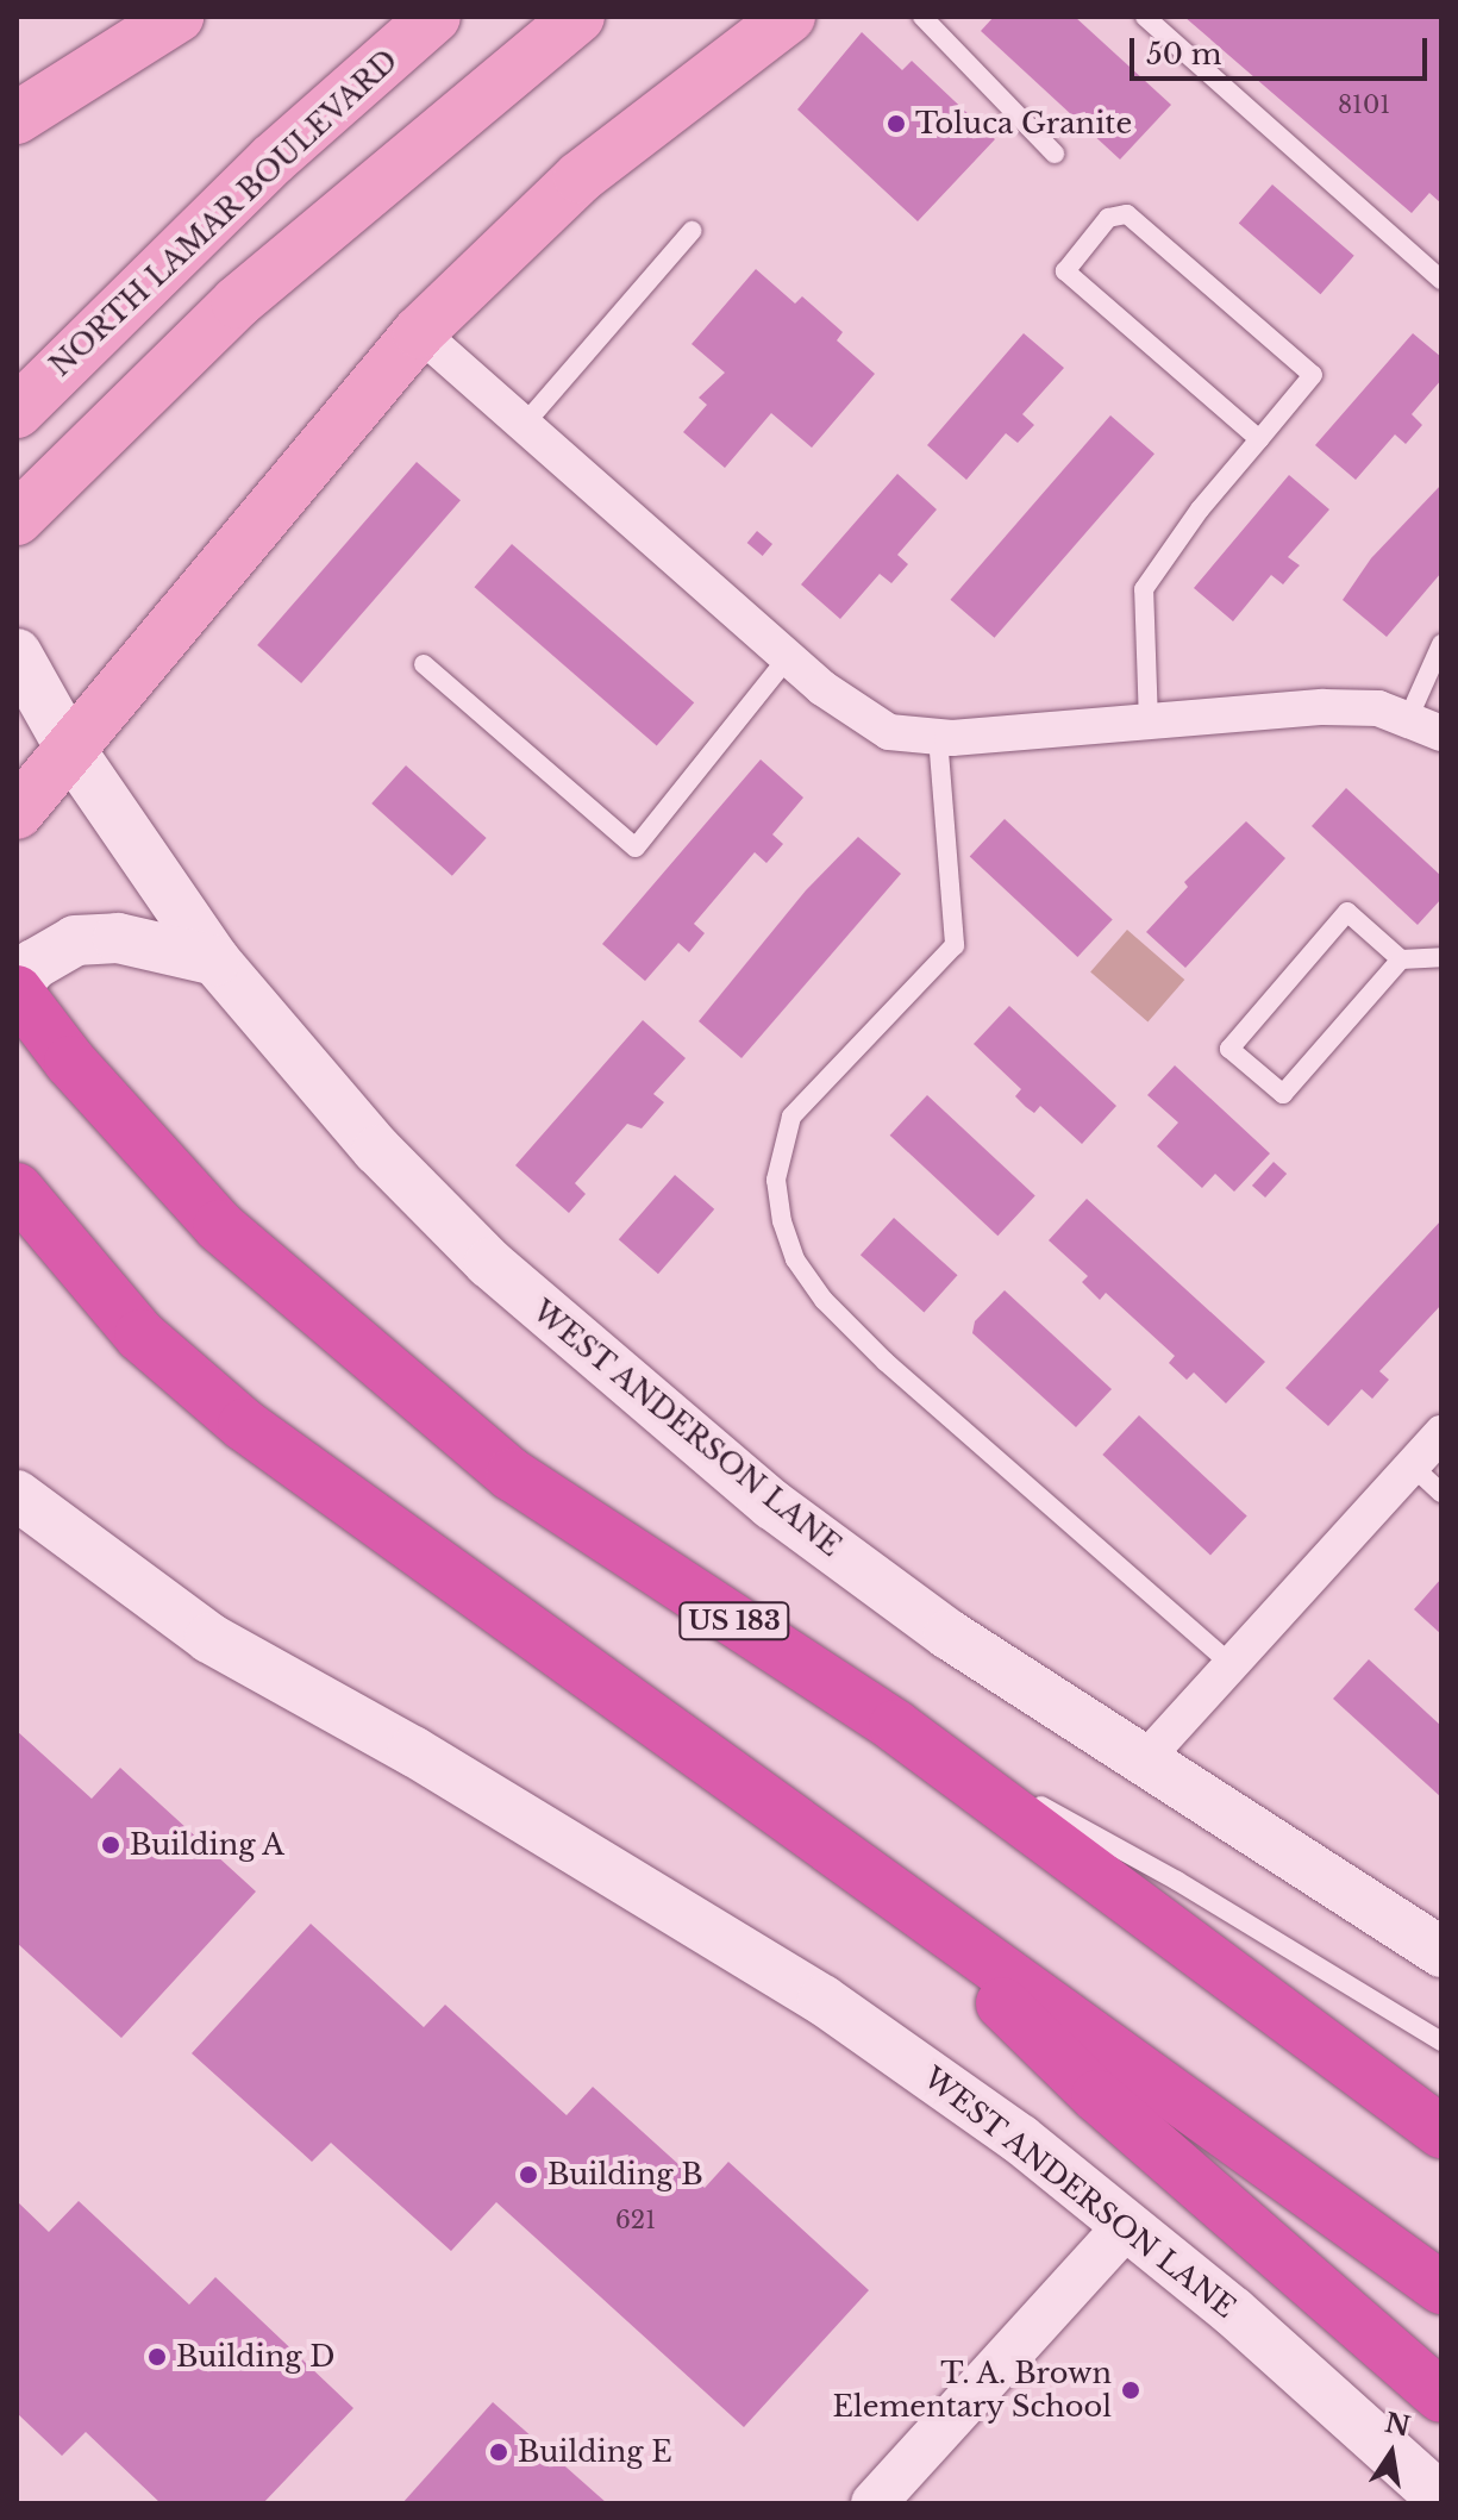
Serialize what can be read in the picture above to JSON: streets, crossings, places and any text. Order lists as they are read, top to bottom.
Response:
{
  "streets": {
    "highway": ["US 183"],
    "main road": ["NORTH LAMAR BOULEVARD", "WEST ANDERSON LANE"]
  },
  "places": [
    "Toluca Granite",
    "Building A",
    "Building B",
    "Building D",
    "T. A. Brown Elementary School",
    "Building E"
  ],
  "house_numbers": ["8101", "621"],
  "scale_bar": "50 m",
  "north": "top"
}
